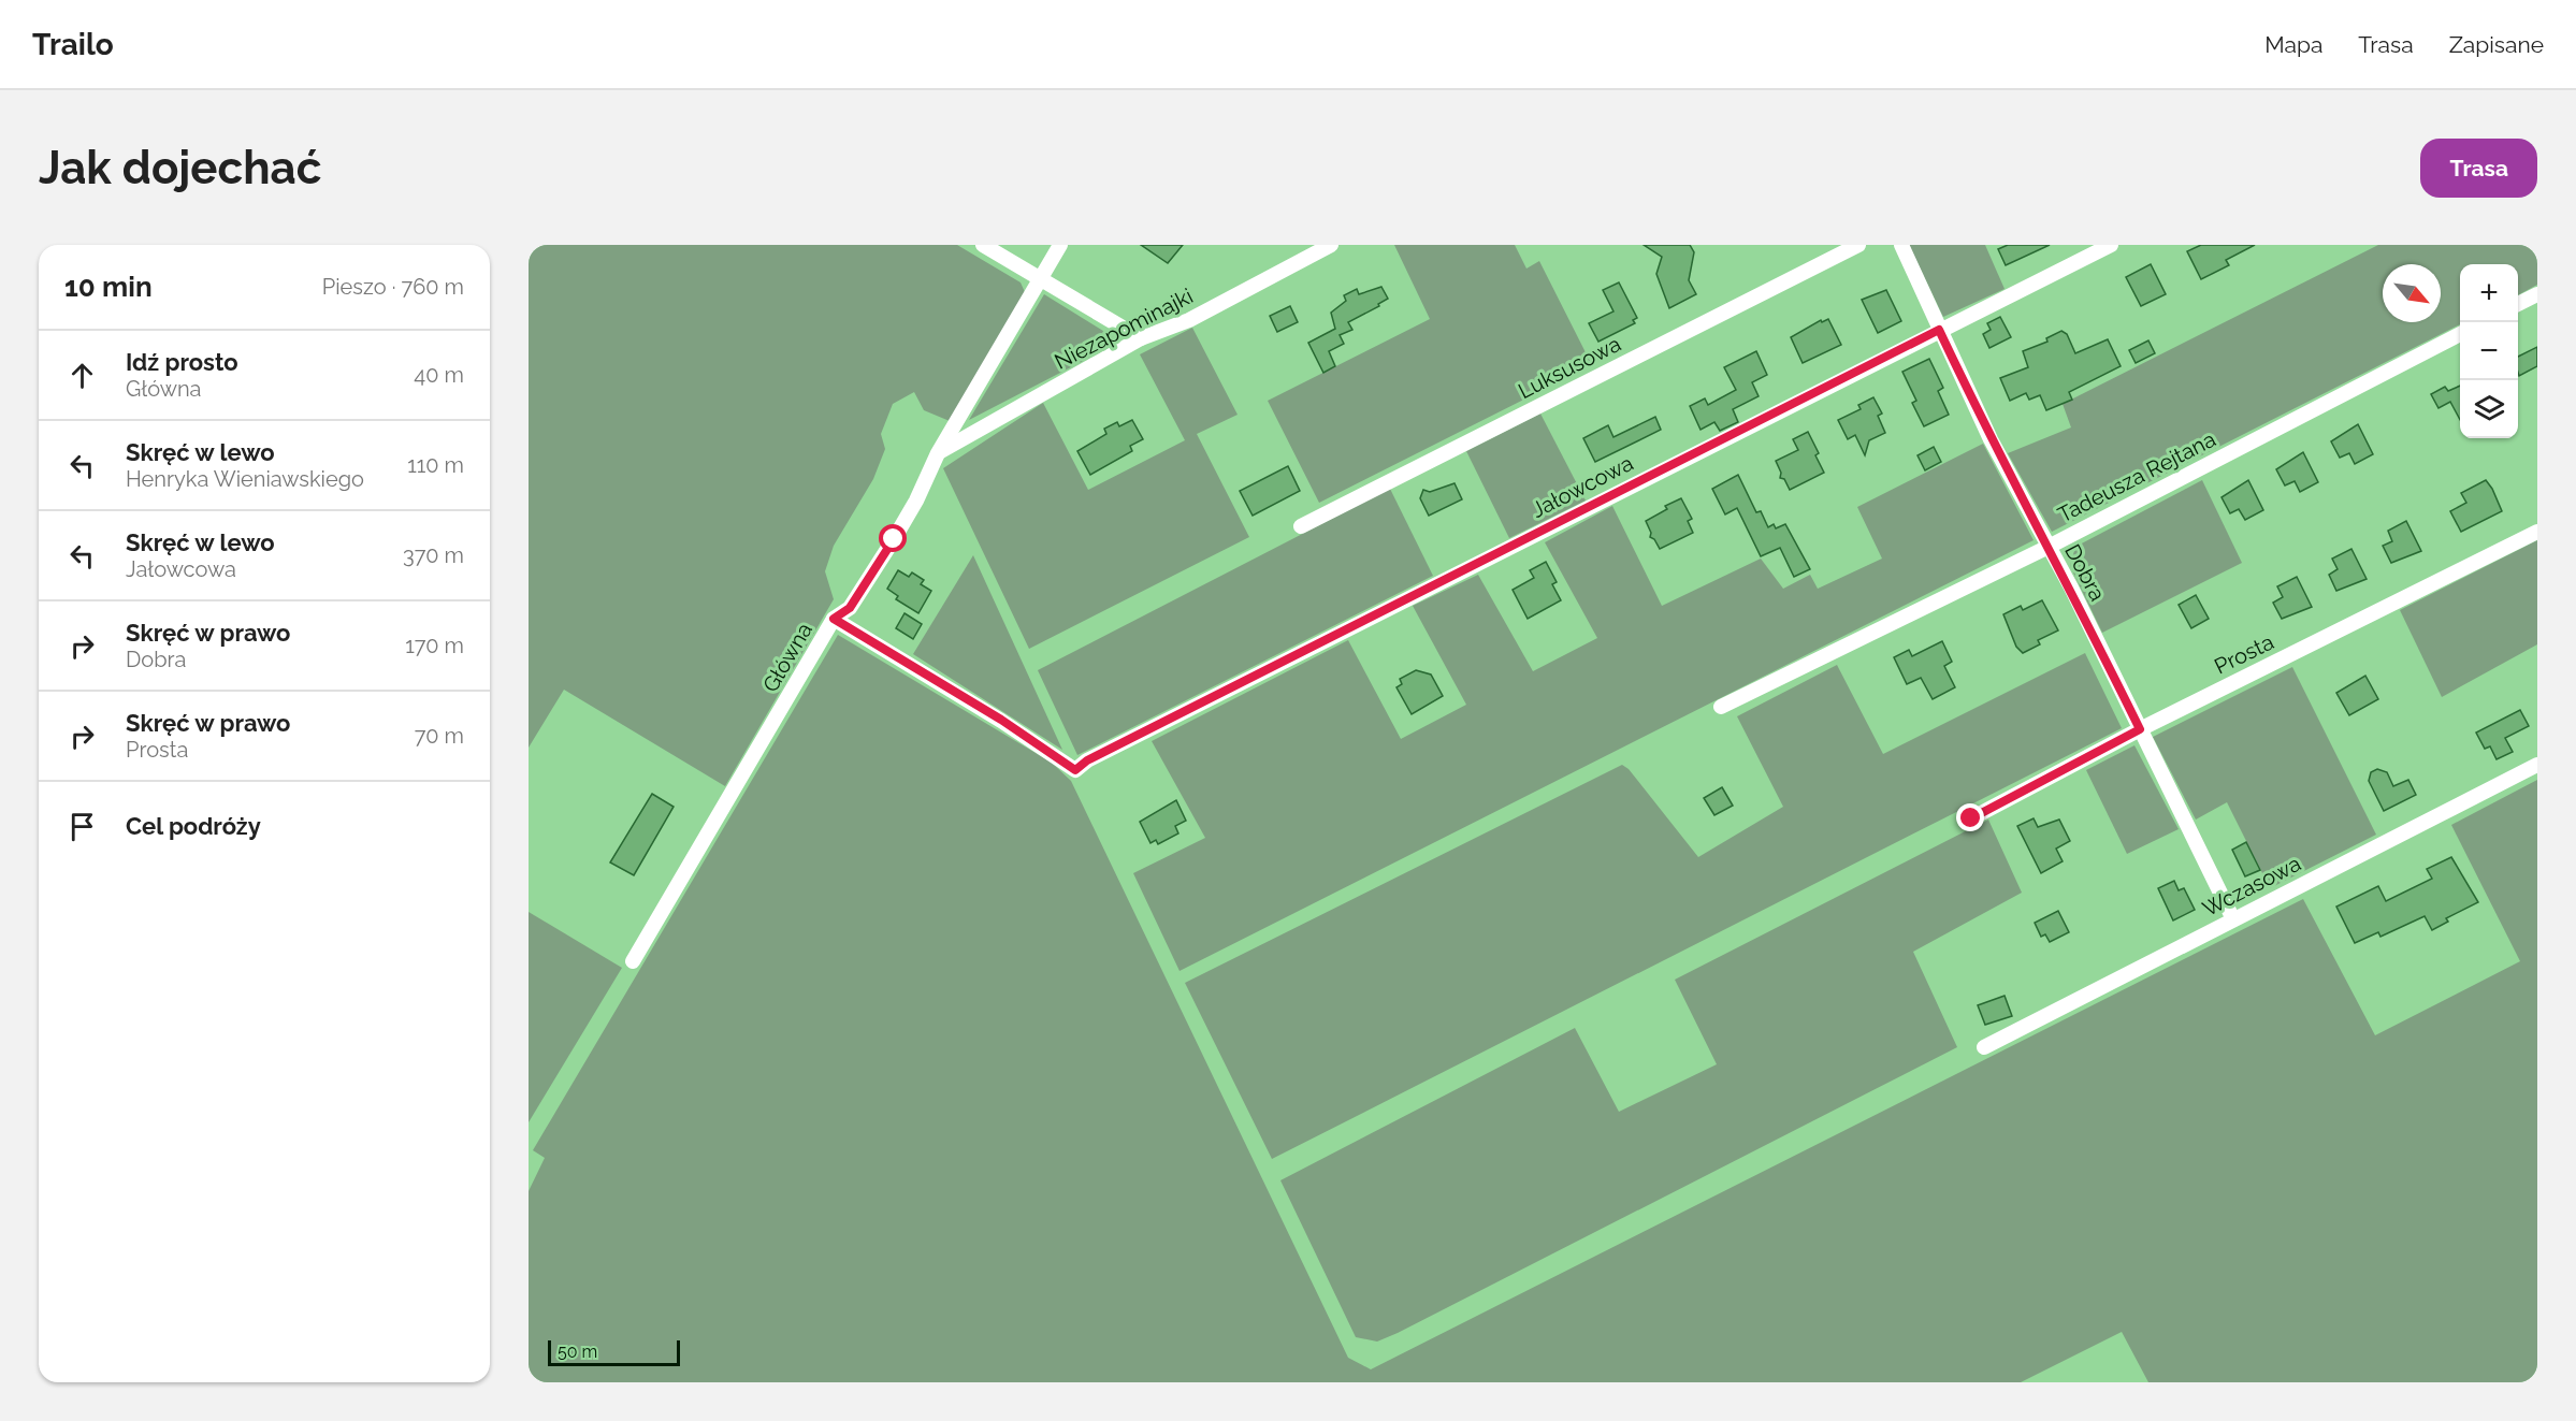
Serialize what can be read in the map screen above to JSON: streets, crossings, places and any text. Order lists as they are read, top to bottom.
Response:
{
  "streets": {
    "street": [
      "Niezapominajki",
      "Luksusowa",
      "Tadeusza Rejtana",
      "Jałowcowa",
      "Dobra",
      "Prosta",
      "Główna",
      "Wczasowa"
    ]
  },
  "crossings": [
    ["Niezapominajki", "Główna"],
    ["Tadeusza Rejtana", "Dobra"],
    ["Jałowcowa", "Dobra"],
    ["Jałowcowa", "Główna"],
    ["Dobra", "Prosta"],
    ["Dobra", "Wczasowa"]
  ],
  "scale_bar": "50 m",
  "north": "bottom right",
  "page": {
    "header": "Trailo",
    "nav": ["Mapa", "Trasa", "Zapisane"],
    "buttons": "Trasa",
    "title": "Jak dojechać",
    "heading": ["10 min", "Pieszo · 760 m"],
    "map_buttons": ["+", "−"],
    "list": [
      ["Idź prosto", "Główna", "40 m"],
      ["Skręć w lewo", "Henryka Wieniawskiego", "110 m"],
      ["Skręć w lewo", "Jałowcowa", "370 m"],
      ["Skręć w prawo", "Dobra", "170 m"],
      ["Skręć w prawo", "Prosta", "70 m"],
      "Cel podróży"
    ],
    "scale": "50 m"
  }
}
